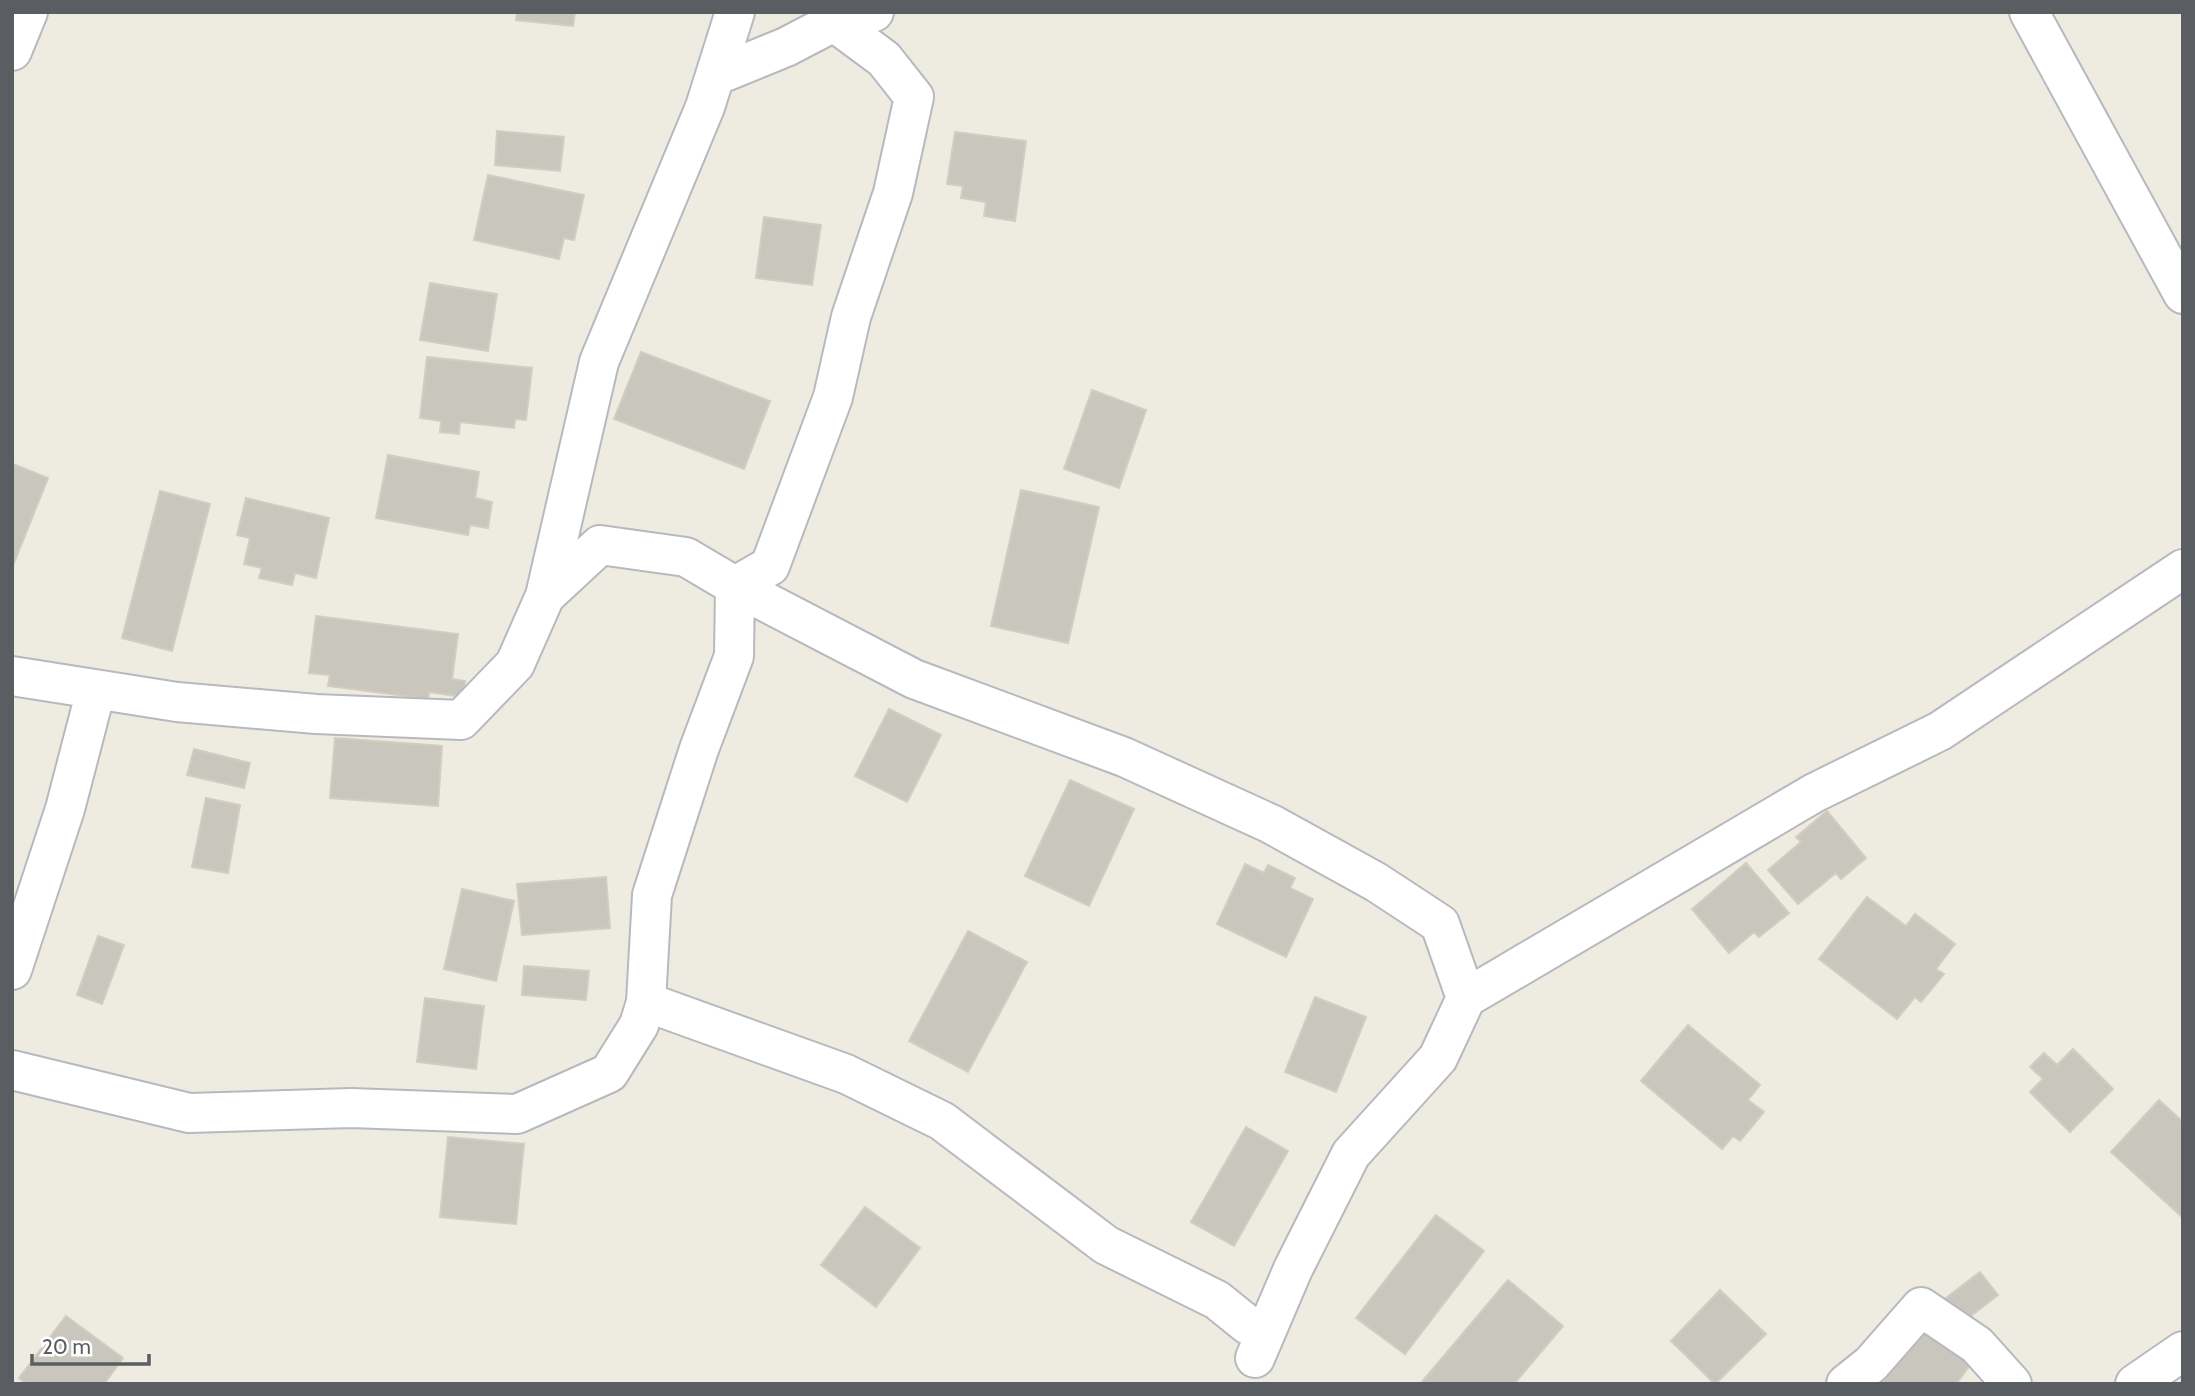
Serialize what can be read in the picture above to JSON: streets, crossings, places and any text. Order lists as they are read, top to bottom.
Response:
{
  "scale_bar": "20 m"
}
